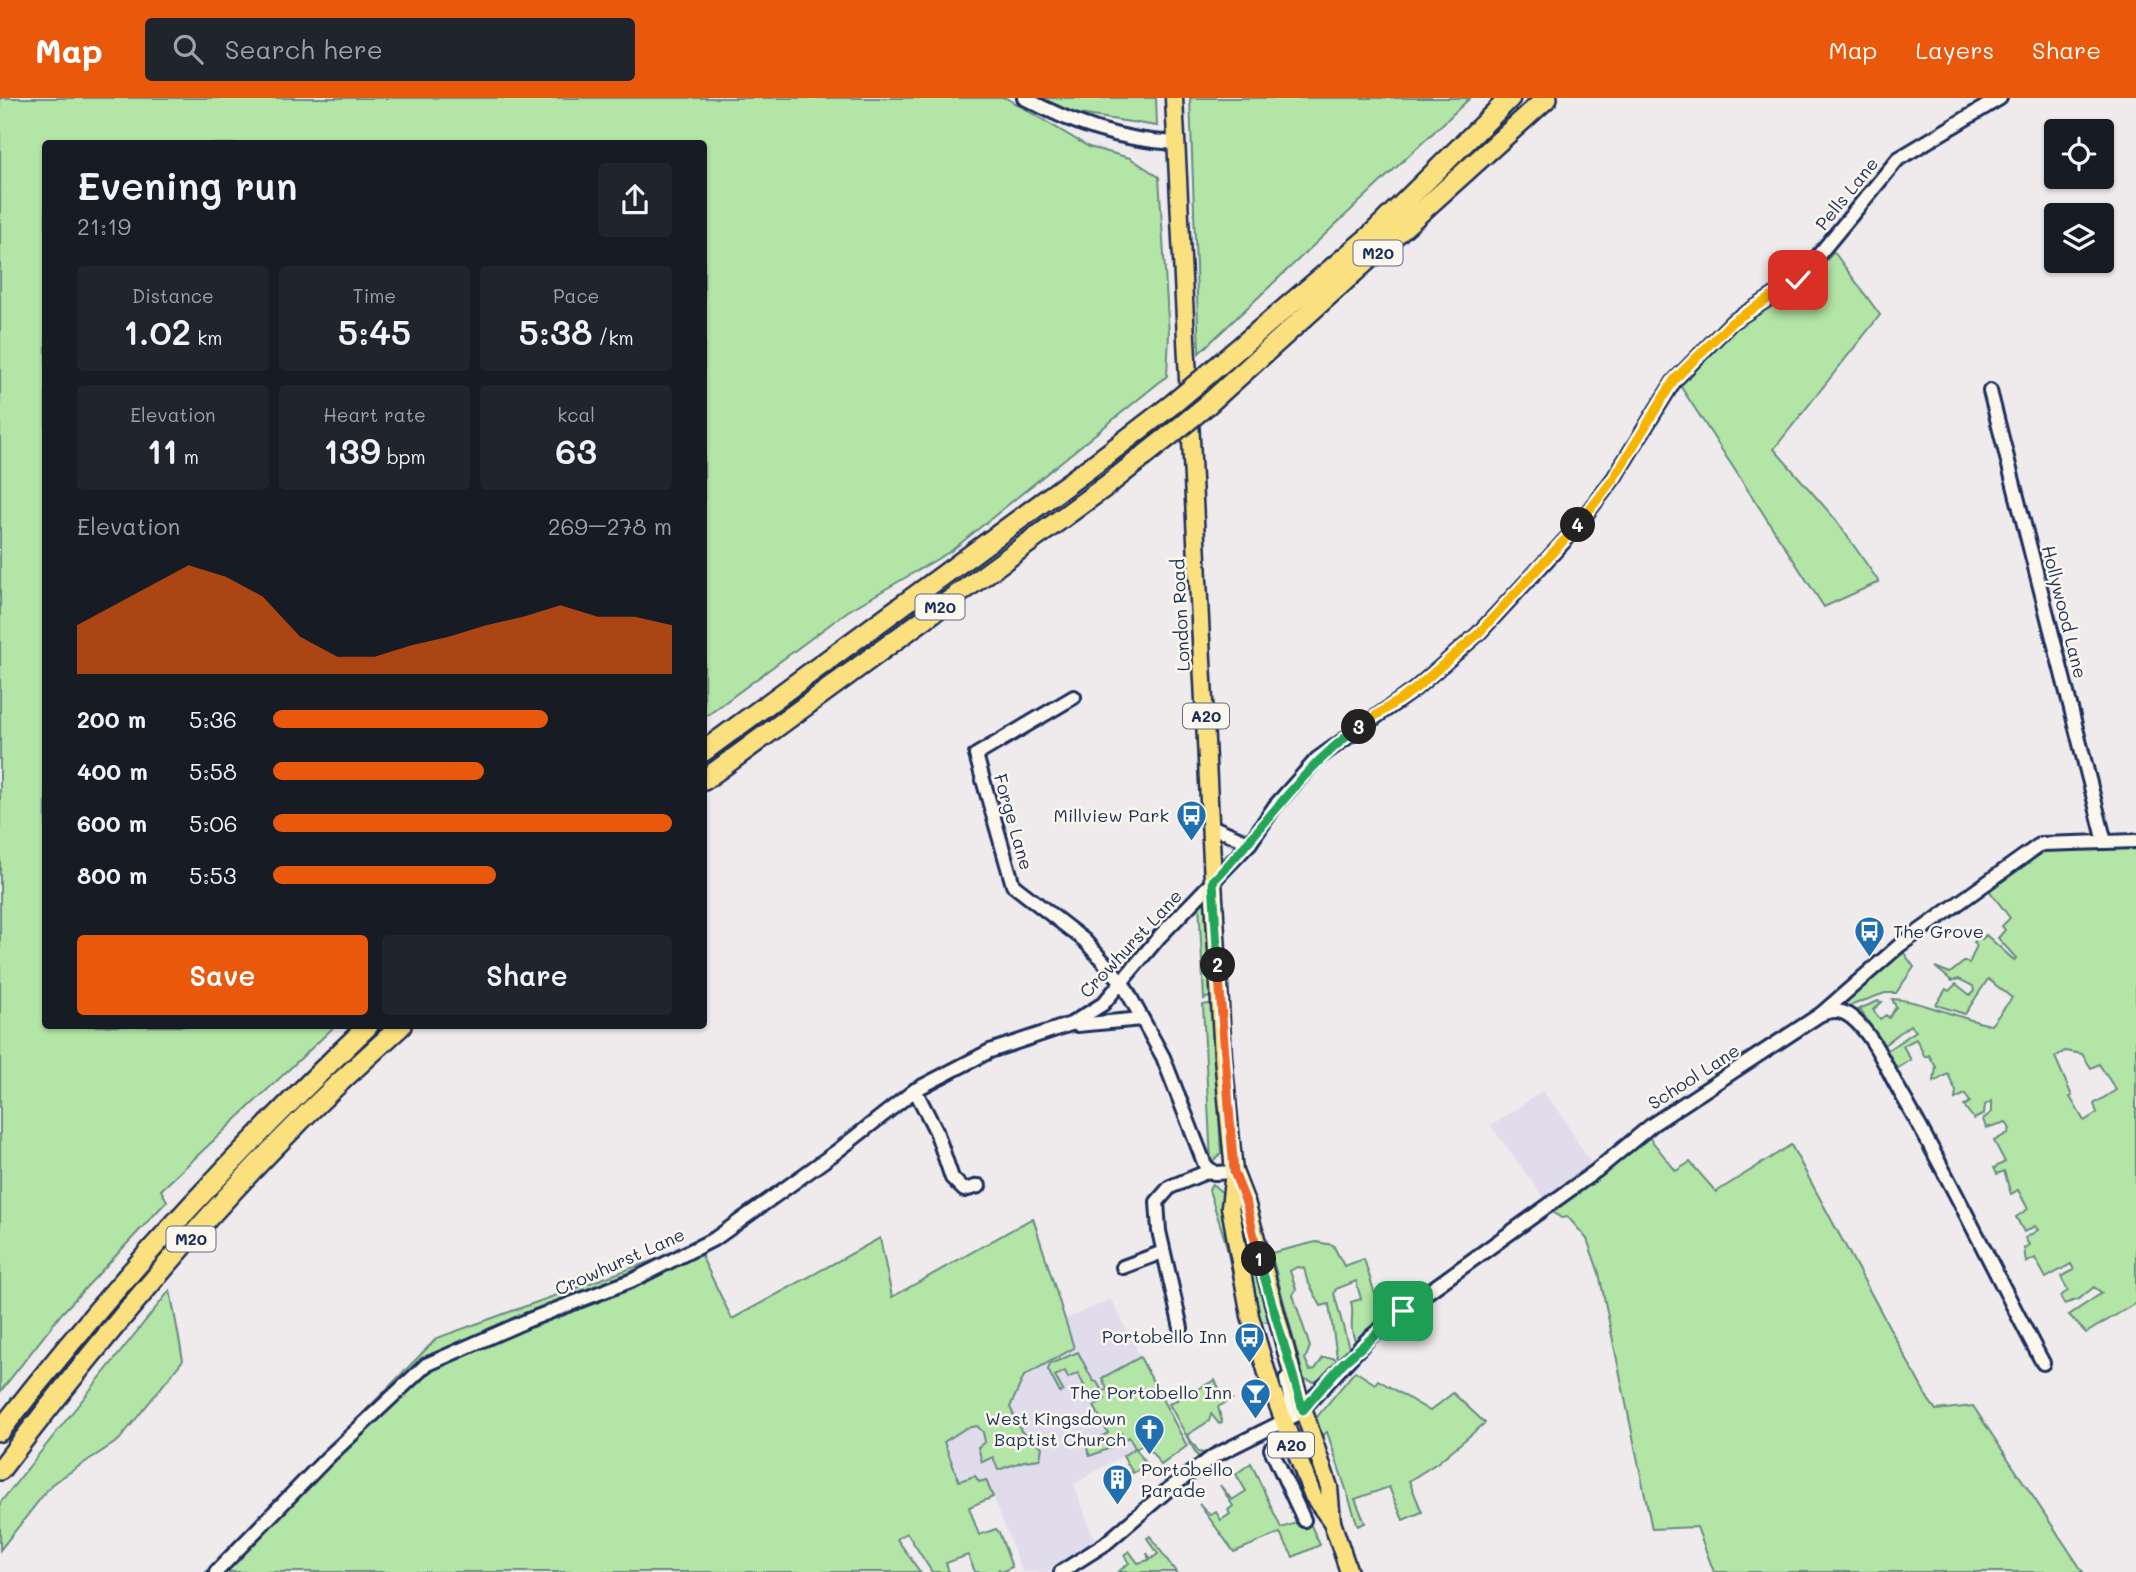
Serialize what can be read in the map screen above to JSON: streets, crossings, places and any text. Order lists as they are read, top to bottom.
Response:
{
  "streets": {
    "highway": ["M20"],
    "main road": ["London Road", "A20"],
    "street": [
      "Pells Lane",
      "Hollywood Lane",
      "Forge Lane",
      "Crowhurst Lane",
      "School Lane"
    ]
  },
  "crossings": [
    ["Pells Lane", "London Road"],
    ["Pells Lane", "Crowhurst Lane"],
    ["Hollywood Lane", "School Lane"],
    ["London Road", "Crowhurst Lane"],
    ["London Road", "School Lane"],
    ["Forge Lane", "Crowhurst Lane"]
  ],
  "places": {
    "bus stop": ["Millview Park", "The Grove", "Portobello Inn"],
    "bar": ["The Portobello Inn"],
    "church": ["West Kingsdown Baptist Church"],
    "building": ["Portobello Parade"]
  },
  "page": {
    "header": "Map",
    "search": "Search here",
    "nav": ["Map", "Layers", "Share"],
    "heading": ["Evening run", "21:19"],
    "stats": [
      ["Distance", "1.02 km"],
      ["Time", "5:45"],
      ["Pace", "5:38 /km"],
      ["Elevation", "11 m"],
      ["Heart rate", "139 bpm"],
      ["kcal", "63"]
    ],
    "chart": ["Elevation", "269–278 m"],
    "pins": [
      "4",
      "3",
      "2",
      "1"
    ],
    "list": [
      {
        "name": "200 m",
        "note": "5:36"
      },
      {
        "name": "400 m",
        "note": "5:58"
      },
      {
        "name": "600 m",
        "note": "5:06"
      },
      {
        "name": "800 m",
        "note": "5:53"
      }
    ],
    "buttons": ["Save", "Share"]
  }
}
